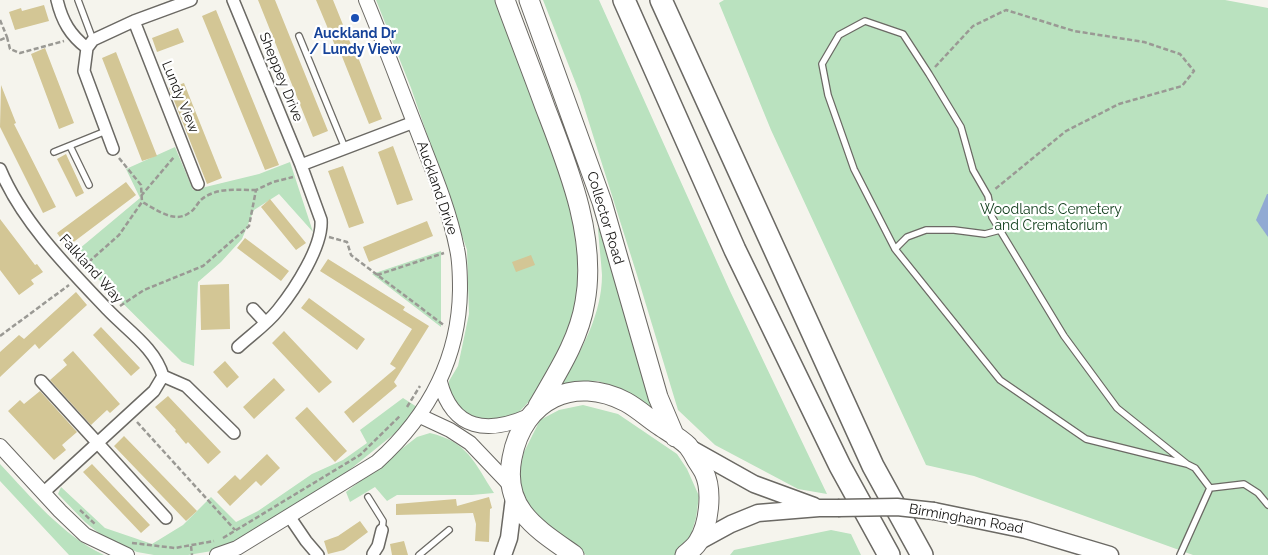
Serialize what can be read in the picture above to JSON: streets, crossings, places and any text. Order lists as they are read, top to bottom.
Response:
{
  "streets": {
    "highway": ["Collector Road"],
    "main road": ["Birmingham Road"],
    "street": [
      "Sheppey Drive",
      "Lundy View",
      "Auckland Drive",
      "Falkland Way"
    ]
  },
  "crossings": [
    ["Collector Road", "Birmingham Road"]
  ],
  "parks": ["Woodlands Cemetery and Crematorium"],
  "places": ["Auckland Dr / Lundy View"]
}
